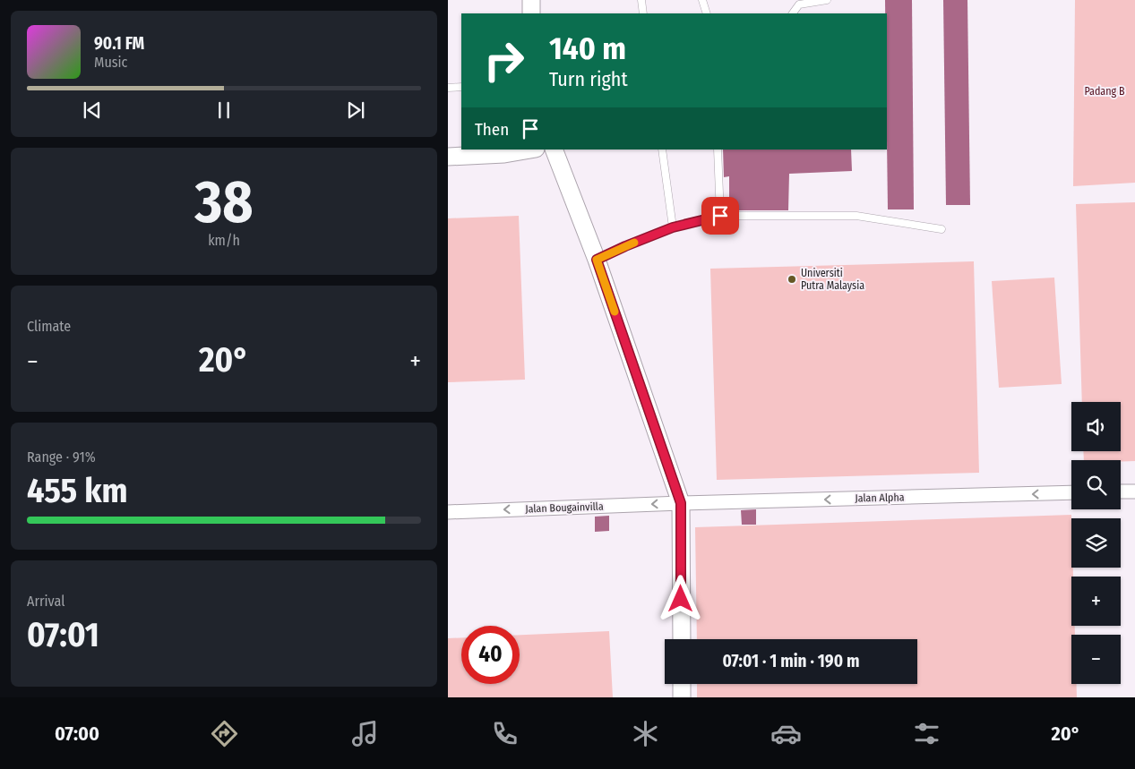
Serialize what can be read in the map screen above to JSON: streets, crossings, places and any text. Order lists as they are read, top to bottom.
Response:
{
  "streets": {
    "street": ["Jalan Alpha", "Jalan Bougainvilla"]
  },
  "crossings": [
    ["Jalan Alpha", "Jalan Bougainvilla"]
  ],
  "one_way": ["Jalan Alpha", "Jalan Bougainvilla"],
  "parks": ["Padang B"],
  "places": ["Universiti Putra Malaysia"],
  "page": {
    "turn": ["140 m", "Turn right"],
    "song": ["90.1 FM", "Music"],
    "then": "Then",
    "tile": [
      ["38", "km/h"],
      "Climate",
      ["Range · 91%", "455 km"],
      ["Arrival", "07:01"]
    ],
    "heat": ["−", "20°", "+"],
    "map_buttons": ["+", "−"],
    "limit": "40",
    "trip": "07:01 · 1 min · 190 m",
    "tabs": ["07:00", "20°"]
  }
}
